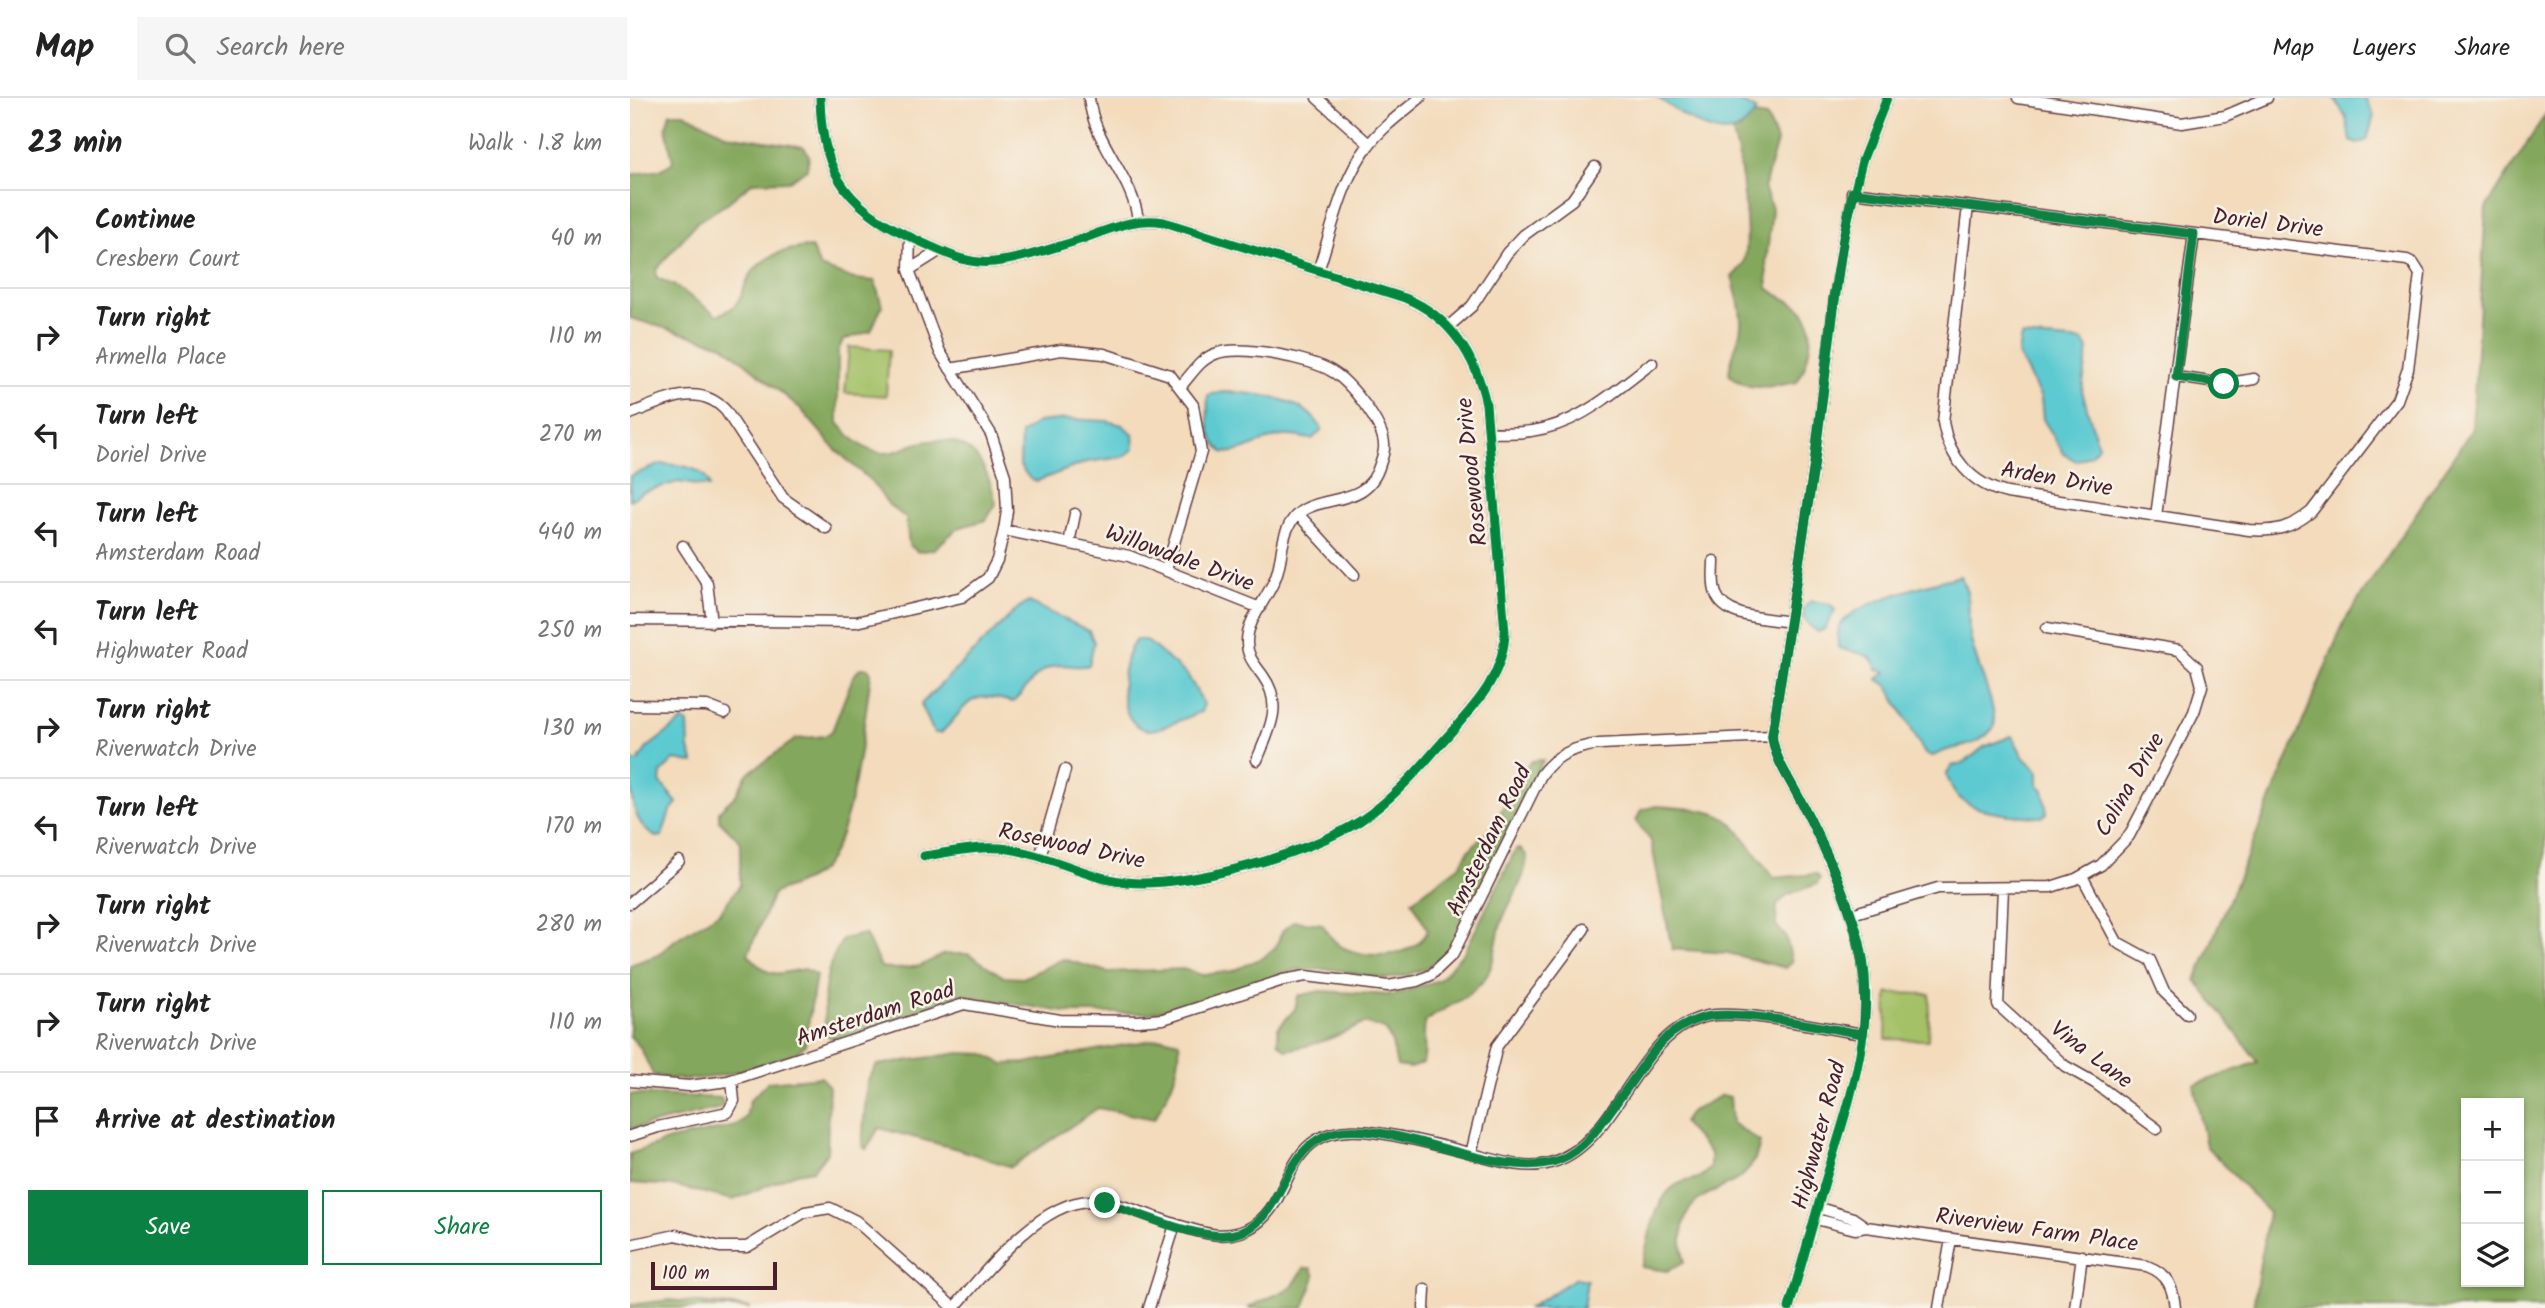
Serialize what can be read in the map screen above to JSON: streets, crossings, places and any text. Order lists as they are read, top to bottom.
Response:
{
  "streets": {
    "street": [
      "Doriel Drive",
      "Rosewood Drive",
      "Arden Drive",
      "Willowdale Drive",
      "Colina Drive",
      "Amsterdam Road",
      "Vina Lane",
      "Highwater Road",
      "Riverview Farm Place"
    ]
  },
  "crossings": [
    ["Doriel Drive", "Arden Drive"],
    ["Colina Drive", "Vina Lane"],
    ["Colina Drive", "Highwater Road"],
    ["Amsterdam Road", "Highwater Road"],
    ["Highwater Road", "Riverview Farm Place"]
  ],
  "scale_bar": "100 m",
  "page": {
    "header": "Map",
    "search": "Search here",
    "nav": ["Map", "Layers", "Share"],
    "heading": ["23 min", "Walk · 1.8 km"],
    "list": [
      ["Continue", "Cresbern Court", "40 m"],
      ["Turn right", "Armella Place", "110 m"],
      ["Turn left", "Doriel Drive", "270 m"],
      ["Turn left", "Amsterdam Road", "440 m"],
      ["Turn left", "Highwater Road", "250 m"],
      ["Turn right", "Riverwatch Drive", "130 m"],
      ["Turn left", "Riverwatch Drive", "170 m"],
      ["Turn right", "Riverwatch Drive", "280 m"],
      ["Turn right", "Riverwatch Drive", "110 m"],
      "Arrive at destination"
    ],
    "map_buttons": ["+", "−"],
    "buttons": ["Save", "Share"],
    "scale": "100 m"
  }
}
